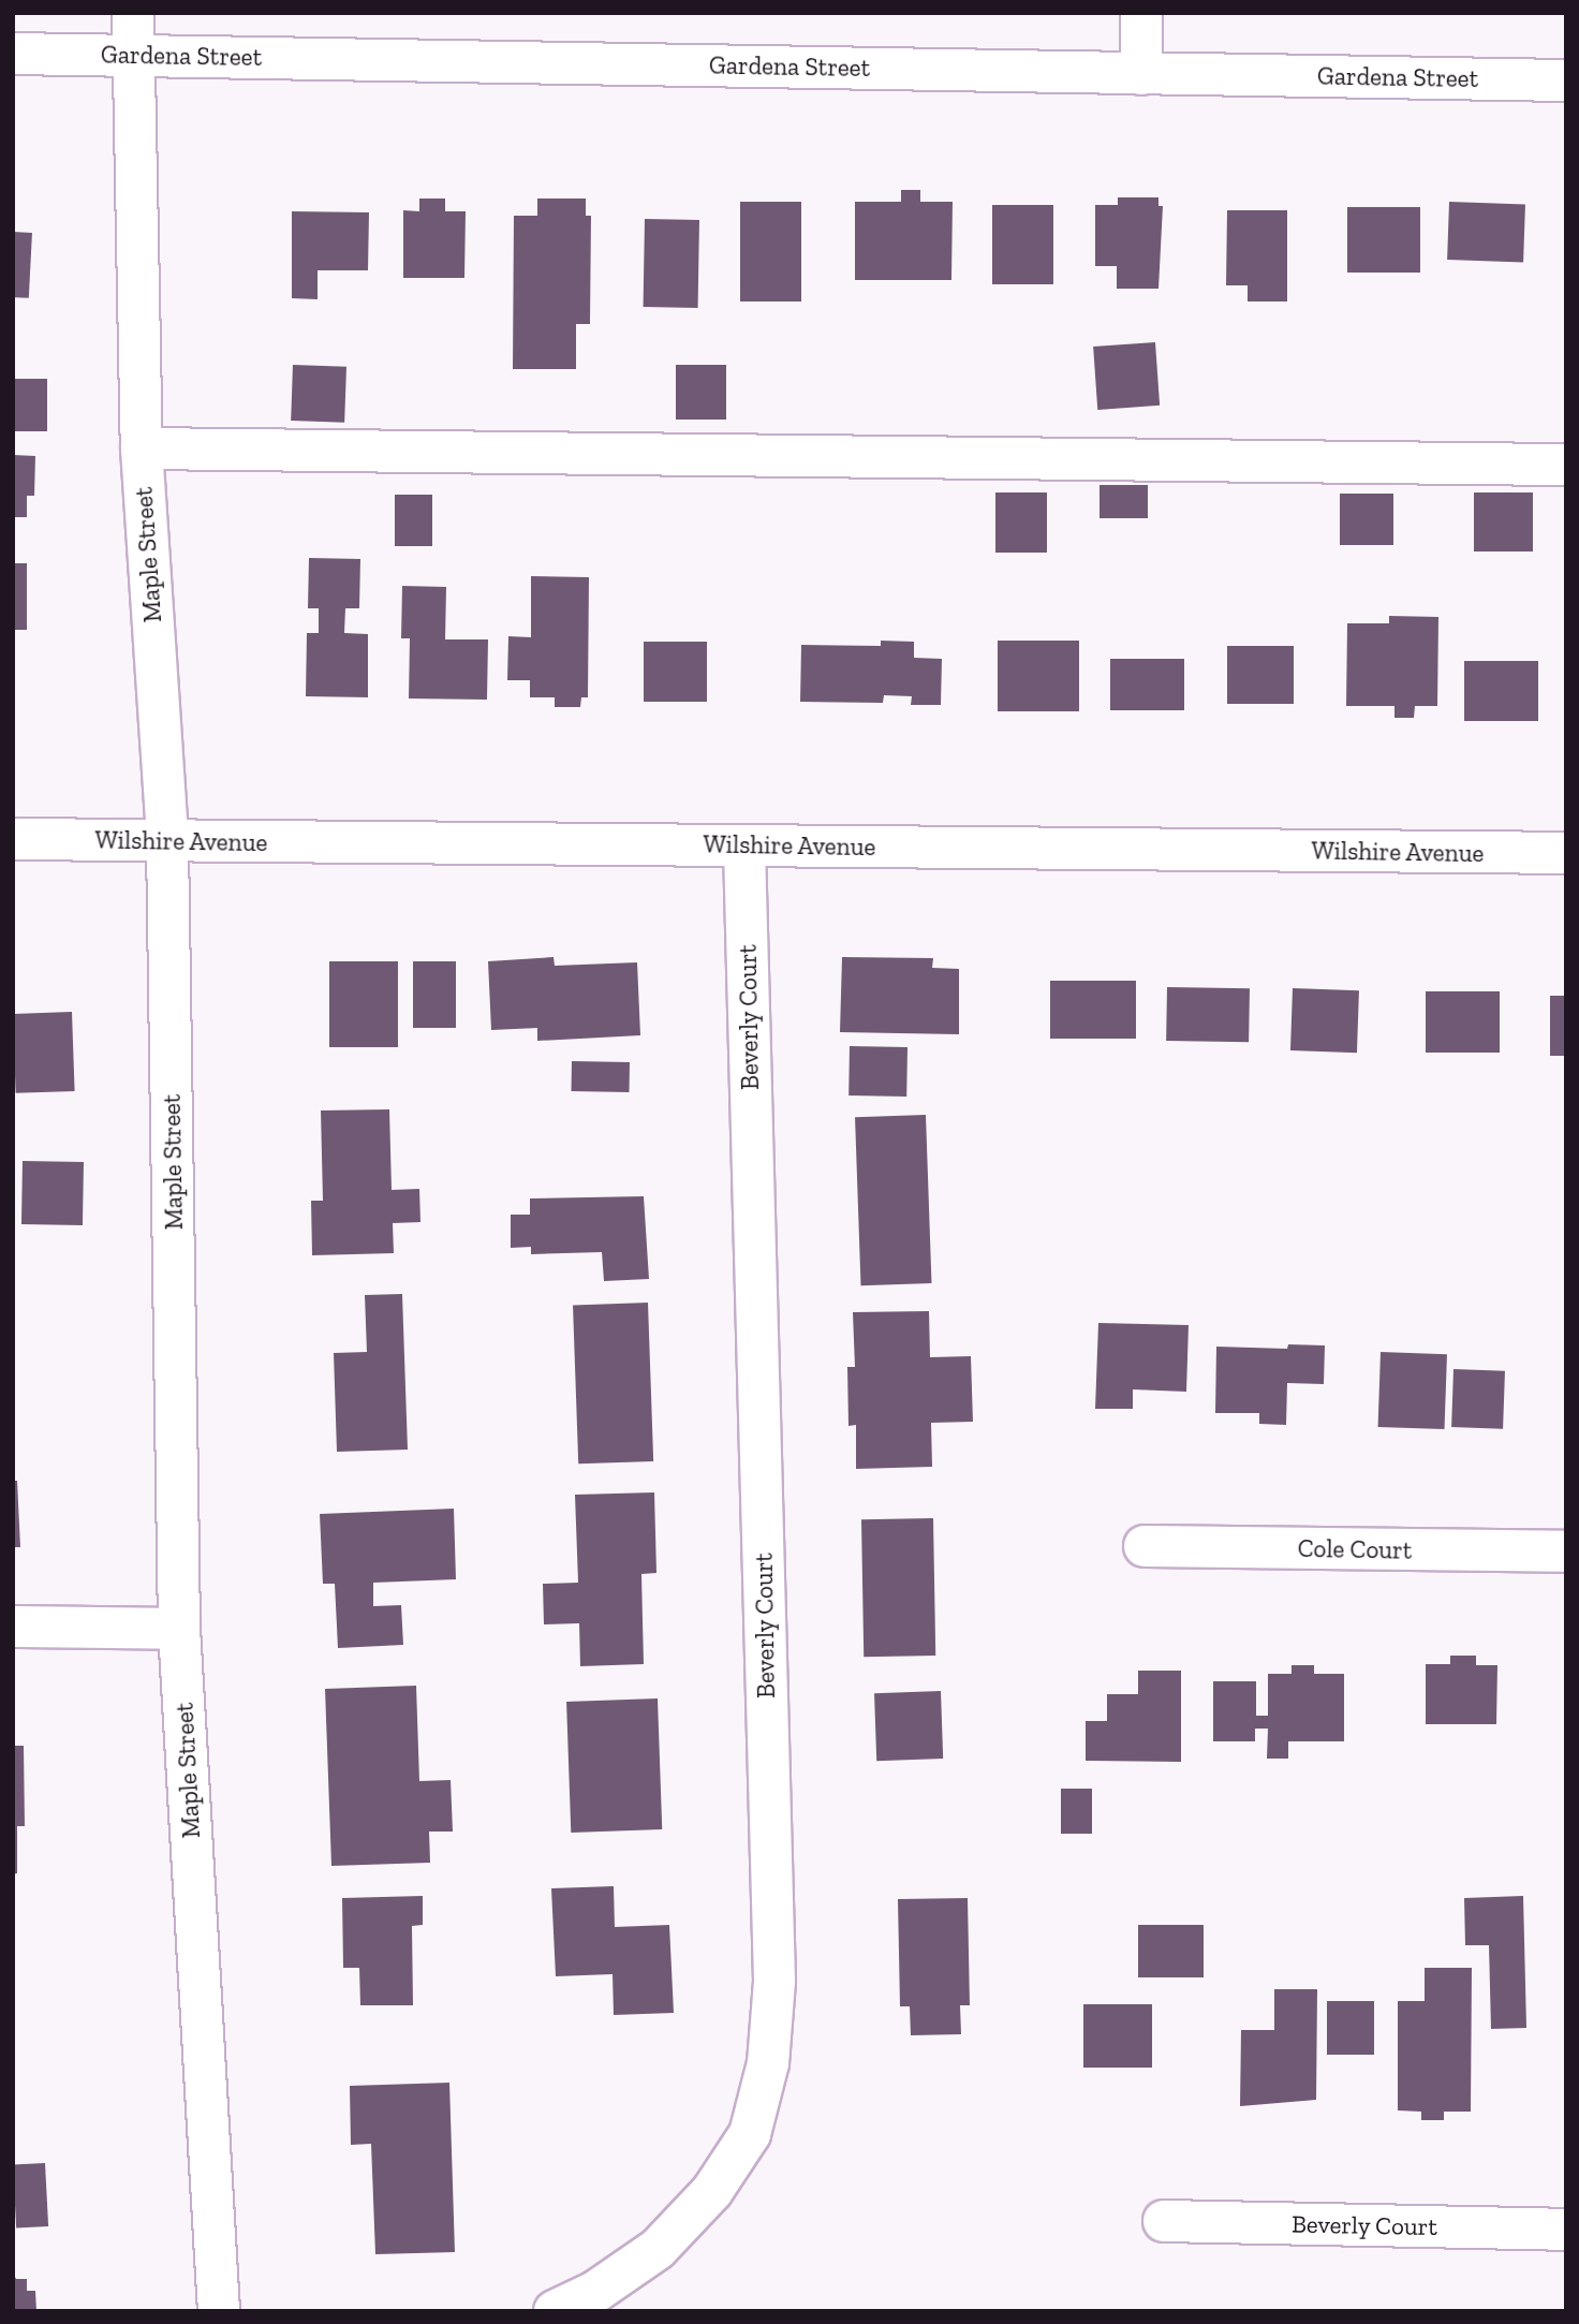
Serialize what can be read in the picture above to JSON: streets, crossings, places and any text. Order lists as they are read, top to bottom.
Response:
{
  "streets": {
    "street": [
      "Gardena Street",
      "Maple Street",
      "Wilshire Avenue",
      "Beverly Court",
      "Cole Court"
    ]
  },
  "crossings": [
    ["Gardena Street", "Maple Street"],
    ["Maple Street", "Wilshire Avenue"],
    ["Wilshire Avenue", "Beverly Court"]
  ]
}
